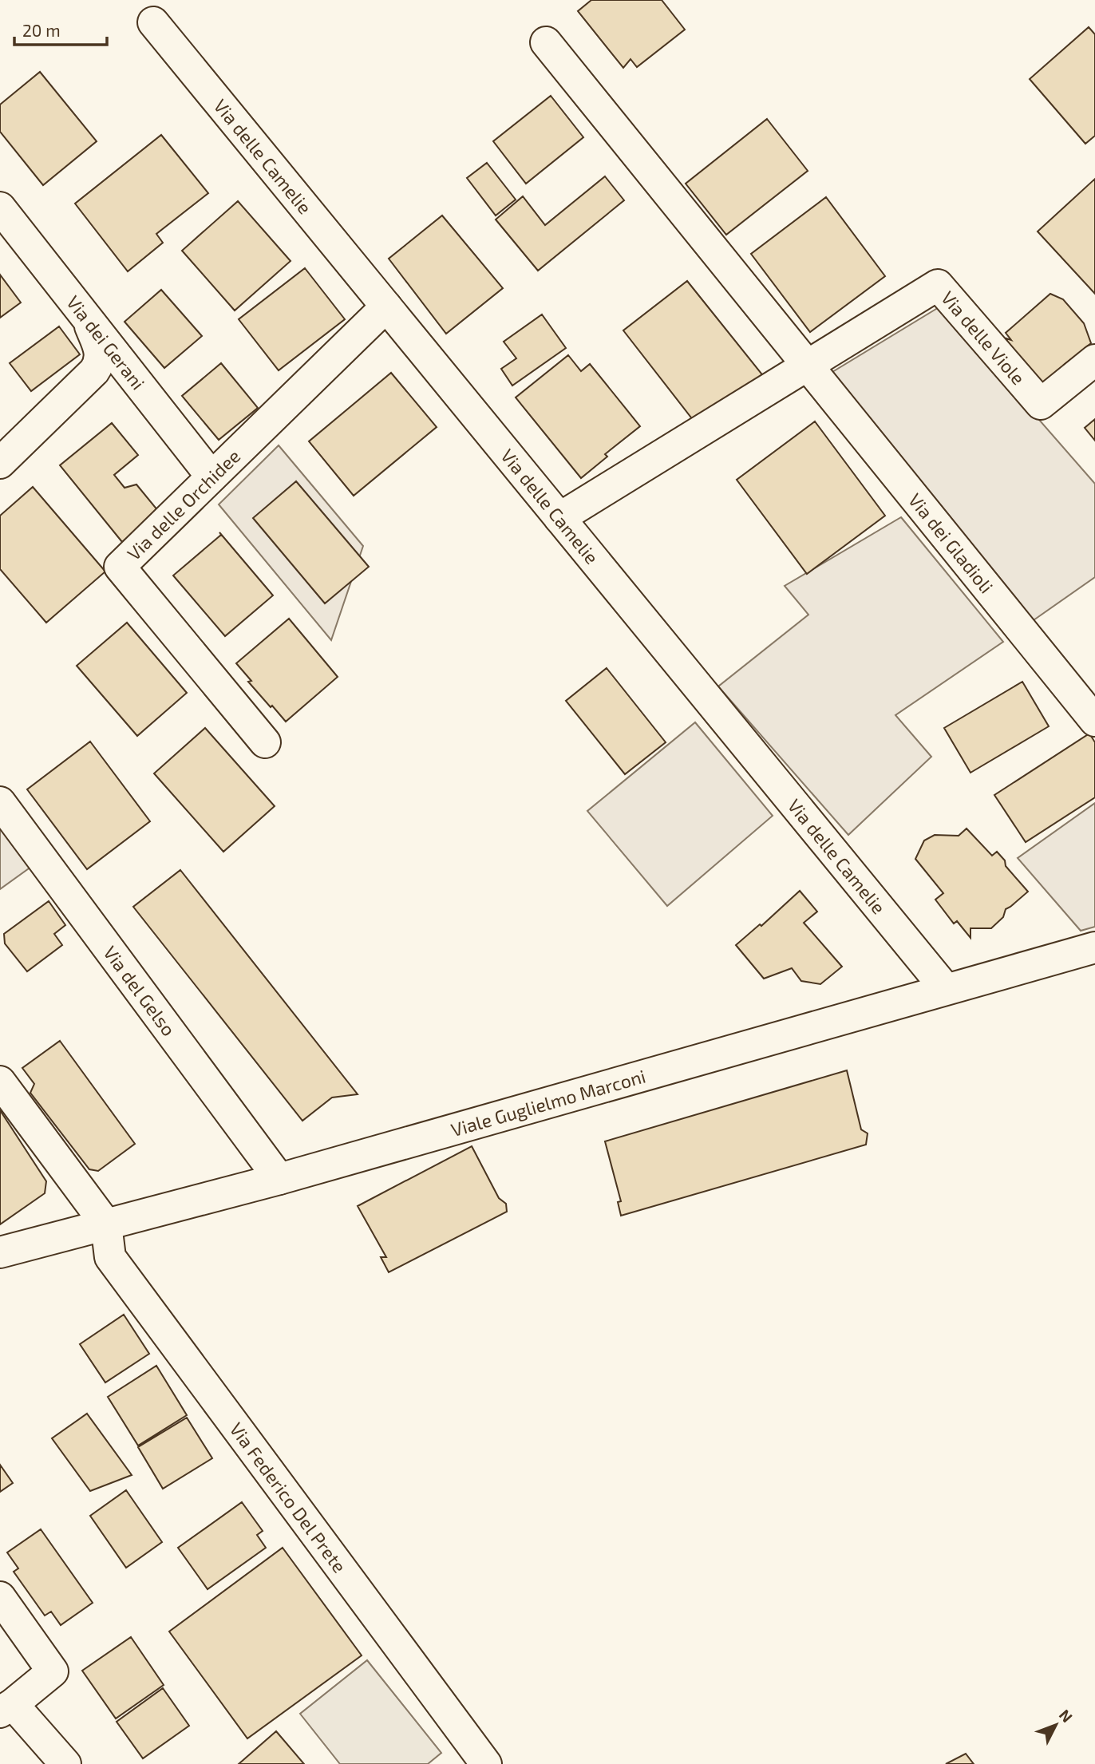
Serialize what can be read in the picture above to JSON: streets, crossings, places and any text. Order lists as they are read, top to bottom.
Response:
{
  "streets": {
    "street": [
      "Via delle Camelie",
      "Via delle Viole",
      "Via dei Gerani",
      "Via delle Orchidee",
      "Via dei Gladioli",
      "Via del Gelso",
      "Viale Guglielmo Marconi",
      "Via Federico Del Prete"
    ]
  },
  "crossings": [
    ["Via delle Camelie", "Via delle Orchidee"],
    ["Via delle Camelie", "Viale Guglielmo Marconi"],
    ["Via delle Viole", "Via dei Gladioli"],
    ["Via dei Gerani", "Via delle Orchidee"],
    ["Via del Gelso", "Viale Guglielmo Marconi"],
    ["Viale Guglielmo Marconi", "Via Federico Del Prete"]
  ],
  "scale_bar": "20 m",
  "north": "top right"
}
